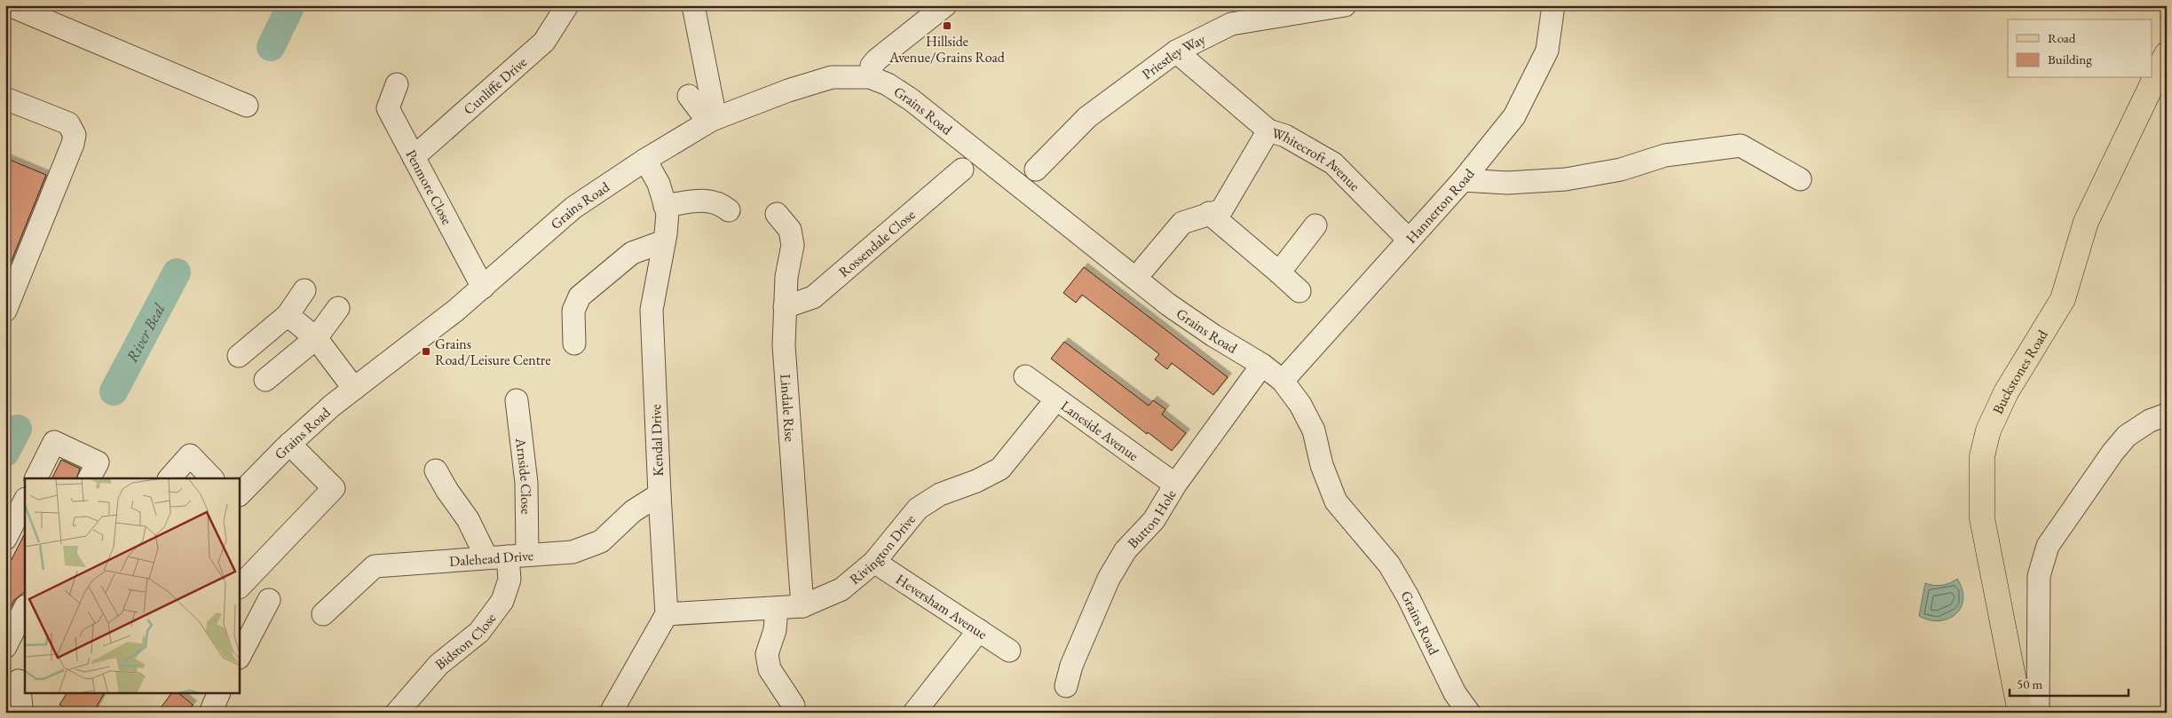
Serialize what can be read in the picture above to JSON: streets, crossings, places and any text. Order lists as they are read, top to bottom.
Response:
{
  "streets": {
    "main road": ["Buckstones Road"],
    "street": [
      "Priestley Way",
      "Cunliffe Drive",
      "Grains Road",
      "Whitecroft Avenue",
      "Penmore Close",
      "Hannerton Road",
      "Rossendale Close",
      "Lindale Rise",
      "Laneside Avenue",
      "Kendal Drive",
      "Arnside Close",
      "Button Hole",
      "Rivington Drive",
      "Dalehead Drive",
      "Heversham Avenue",
      "Bidston Close"
    ]
  },
  "crossings": [
    ["Priestley Way", "Whitecroft Avenue"],
    ["Cunliffe Drive", "Penmore Close"],
    ["Grains Road", "Penmore Close"],
    ["Grains Road", "Hannerton Road"],
    ["Grains Road", "Kendal Drive"],
    ["Grains Road", "Button Hole"],
    ["Whitecroft Avenue", "Hannerton Road"],
    ["Rossendale Close", "Lindale Rise"],
    ["Lindale Rise", "Rivington Drive"],
    ["Laneside Avenue", "Button Hole"],
    ["Laneside Avenue", "Rivington Drive"],
    ["Kendal Drive", "Rivington Drive"],
    ["Kendal Drive", "Dalehead Drive"],
    ["Arnside Close", "Dalehead Drive"],
    ["Arnside Close", "Bidston Close"],
    ["Rivington Drive", "Heversham Avenue"],
    ["Dalehead Drive", "Bidston Close"]
  ],
  "water": ["River Beal"],
  "places": {
    "transit": ["Hillside Avenue/Grains Road", "Grains Road/Leisure Centre"]
  },
  "legend": ["Road", "Building"],
  "scale_bar": "50 m"
}
